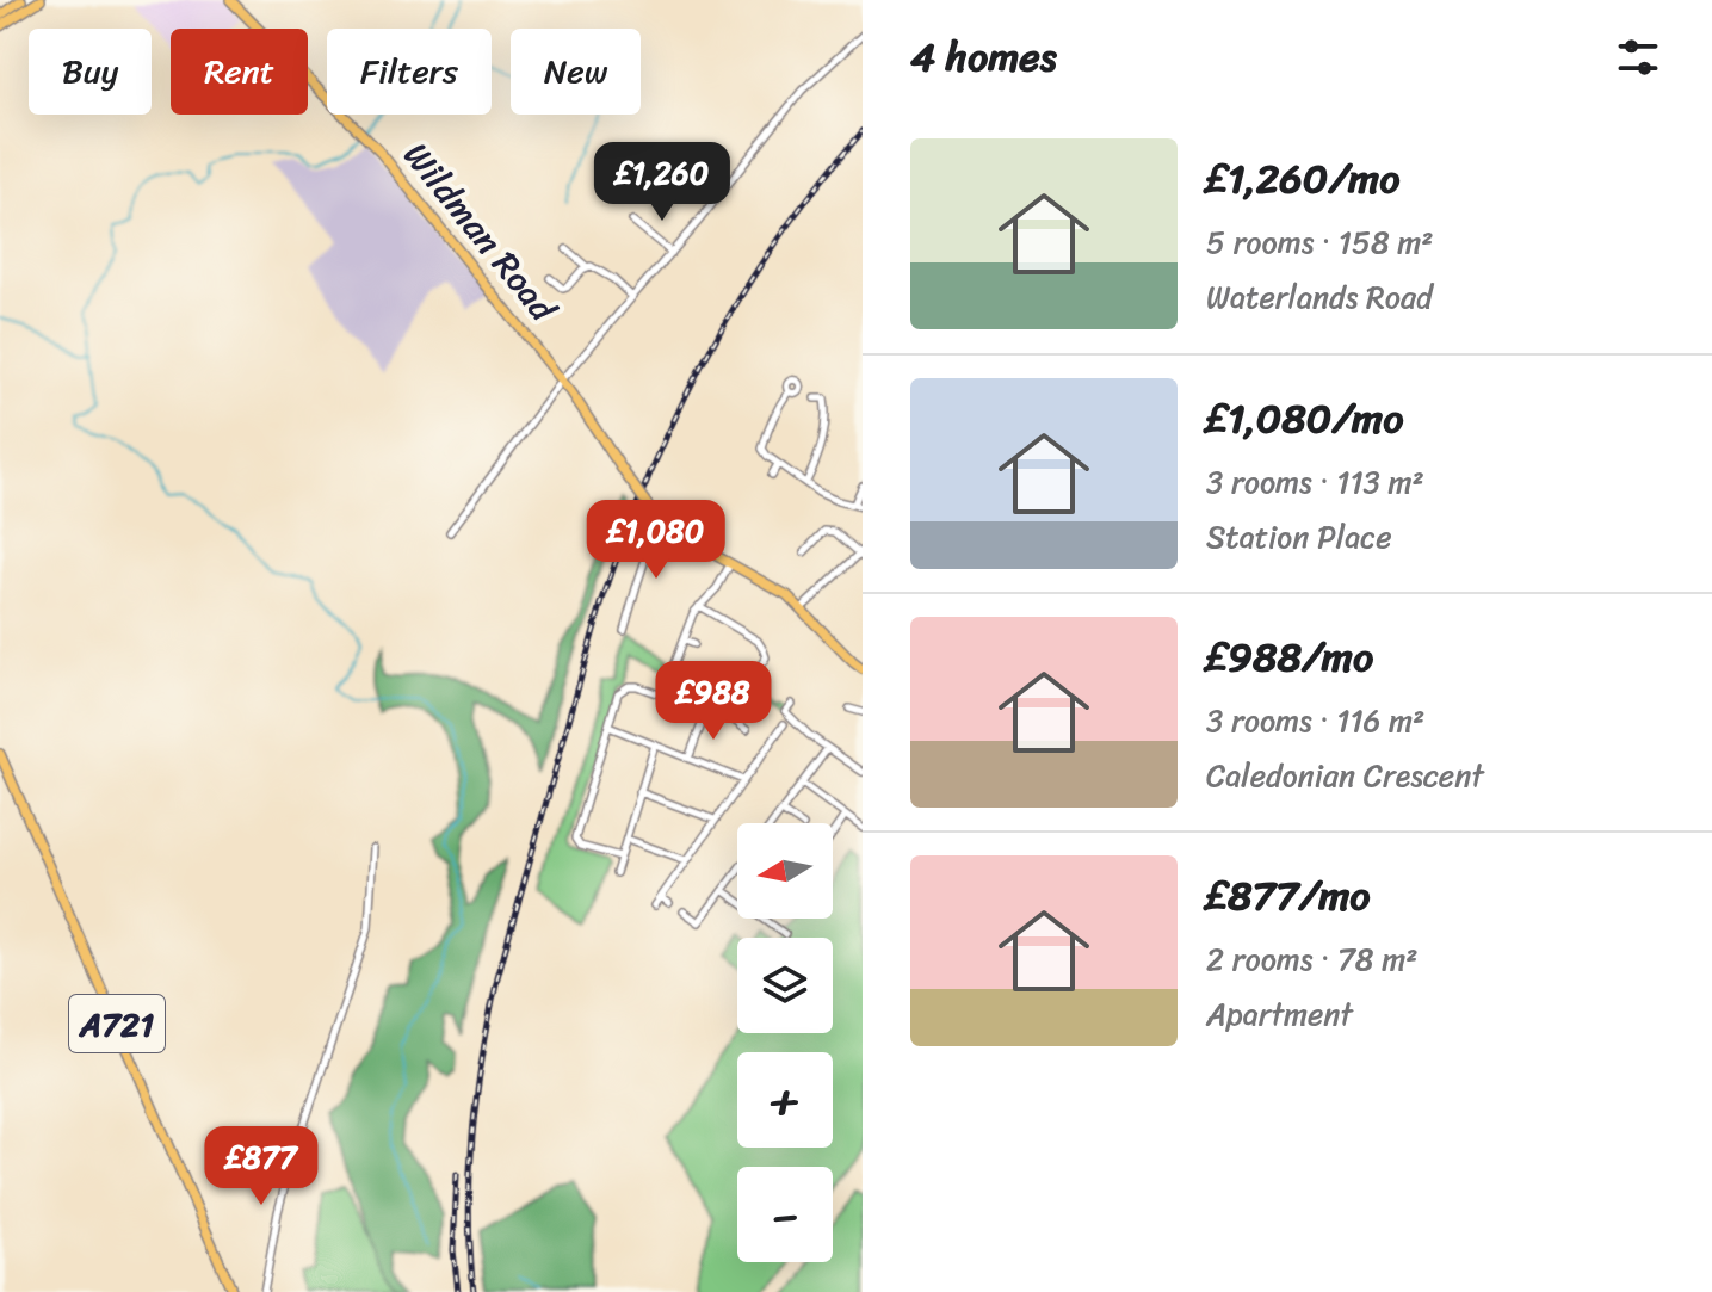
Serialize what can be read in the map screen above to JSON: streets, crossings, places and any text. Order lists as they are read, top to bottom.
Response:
{
  "streets": {
    "main road": ["Wildman Road", "A721"]
  },
  "north": "left",
  "page": {
    "heading": "4 homes",
    "chip": [
      "Buy",
      "Rent",
      "Filters",
      "New"
    ],
    "list": [
      {
        "name": "£1,260/mo",
        "note": "5 rooms · 158 m² · Waterlands Road"
      },
      {
        "name": "£1,080/mo",
        "note": "3 rooms · 113 m² · Station Place"
      },
      {
        "name": "£988/mo",
        "note": "3 rooms · 116 m² · Caledonian Crescent"
      },
      {
        "name": "£877/mo",
        "note": "2 rooms · 78 m² · Apartment"
      }
    ],
    "price": [
      "£1,260",
      "£1,080",
      "£988",
      "£877"
    ],
    "map_buttons": ["+", "−"]
  }
}
